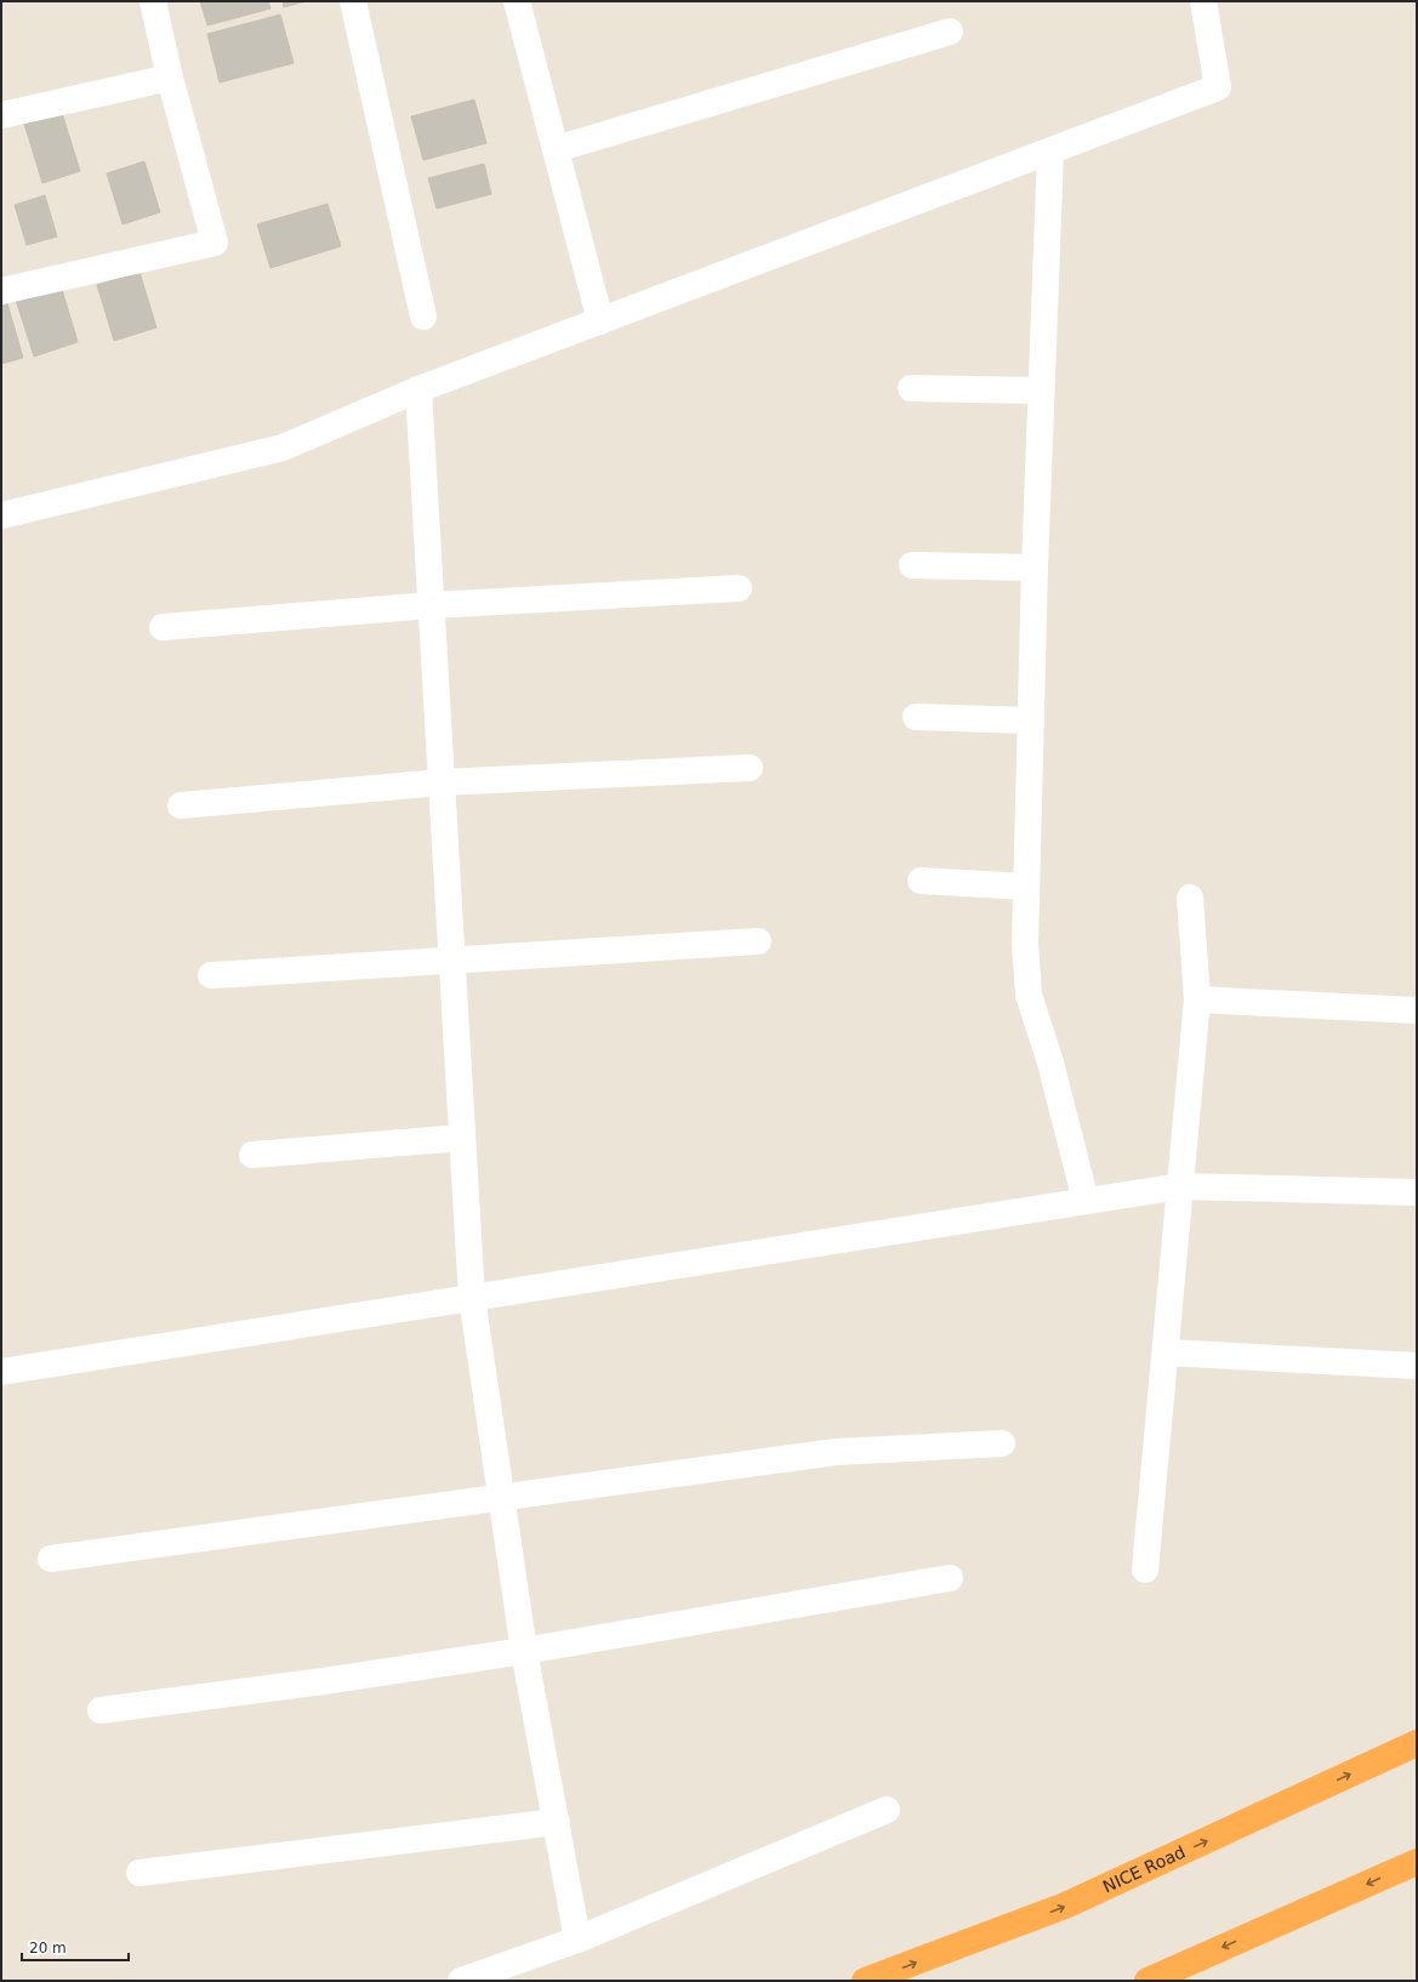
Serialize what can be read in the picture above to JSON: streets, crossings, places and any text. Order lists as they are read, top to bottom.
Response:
{
  "streets": {
    "highway": ["NICE Road"]
  },
  "scale_bar": "20 m"
}
